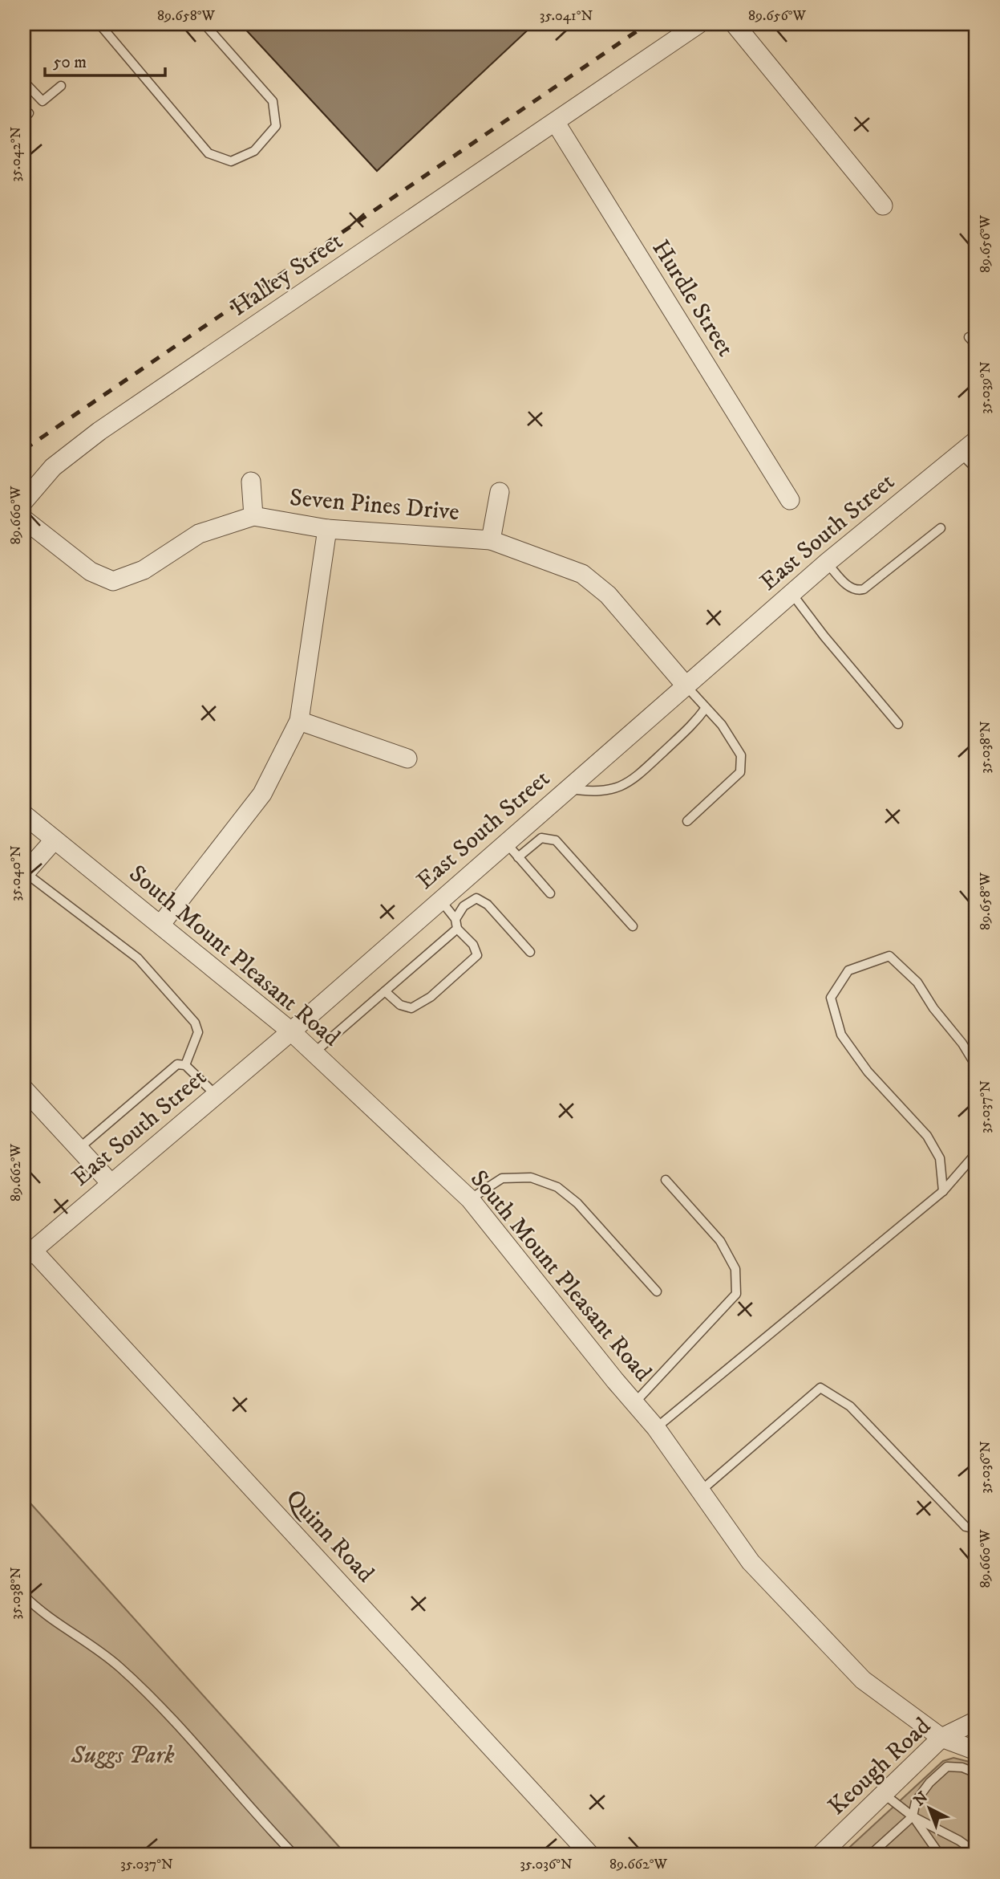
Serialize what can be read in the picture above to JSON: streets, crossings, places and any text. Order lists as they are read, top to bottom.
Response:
{
  "streets": {
    "street": [
      "Halley Street",
      "Hurdle Street",
      "Seven Pines Drive",
      "East South Street",
      "South Mount Pleasant Road",
      "Quinn Road",
      "Keough Road"
    ]
  },
  "crossings": [
    ["Halley Street", "Hurdle Street"],
    ["Seven Pines Drive", "East South Street"],
    ["East South Street", "South Mount Pleasant Road"],
    ["East South Street", "Quinn Road"],
    ["South Mount Pleasant Road", "Keough Road"]
  ],
  "parks": ["Suggs Park"],
  "scale_bar": "50 m",
  "north": "top left",
  "coordinates": [
    "89.658°W",
    "35.041°N",
    "89.656°W",
    "35.042°N",
    "35.039°N",
    "89.660°W",
    "35.038°N",
    "35.040°N",
    "35.037°N",
    "89.662°W",
    "35.036°N"
  ]
}
